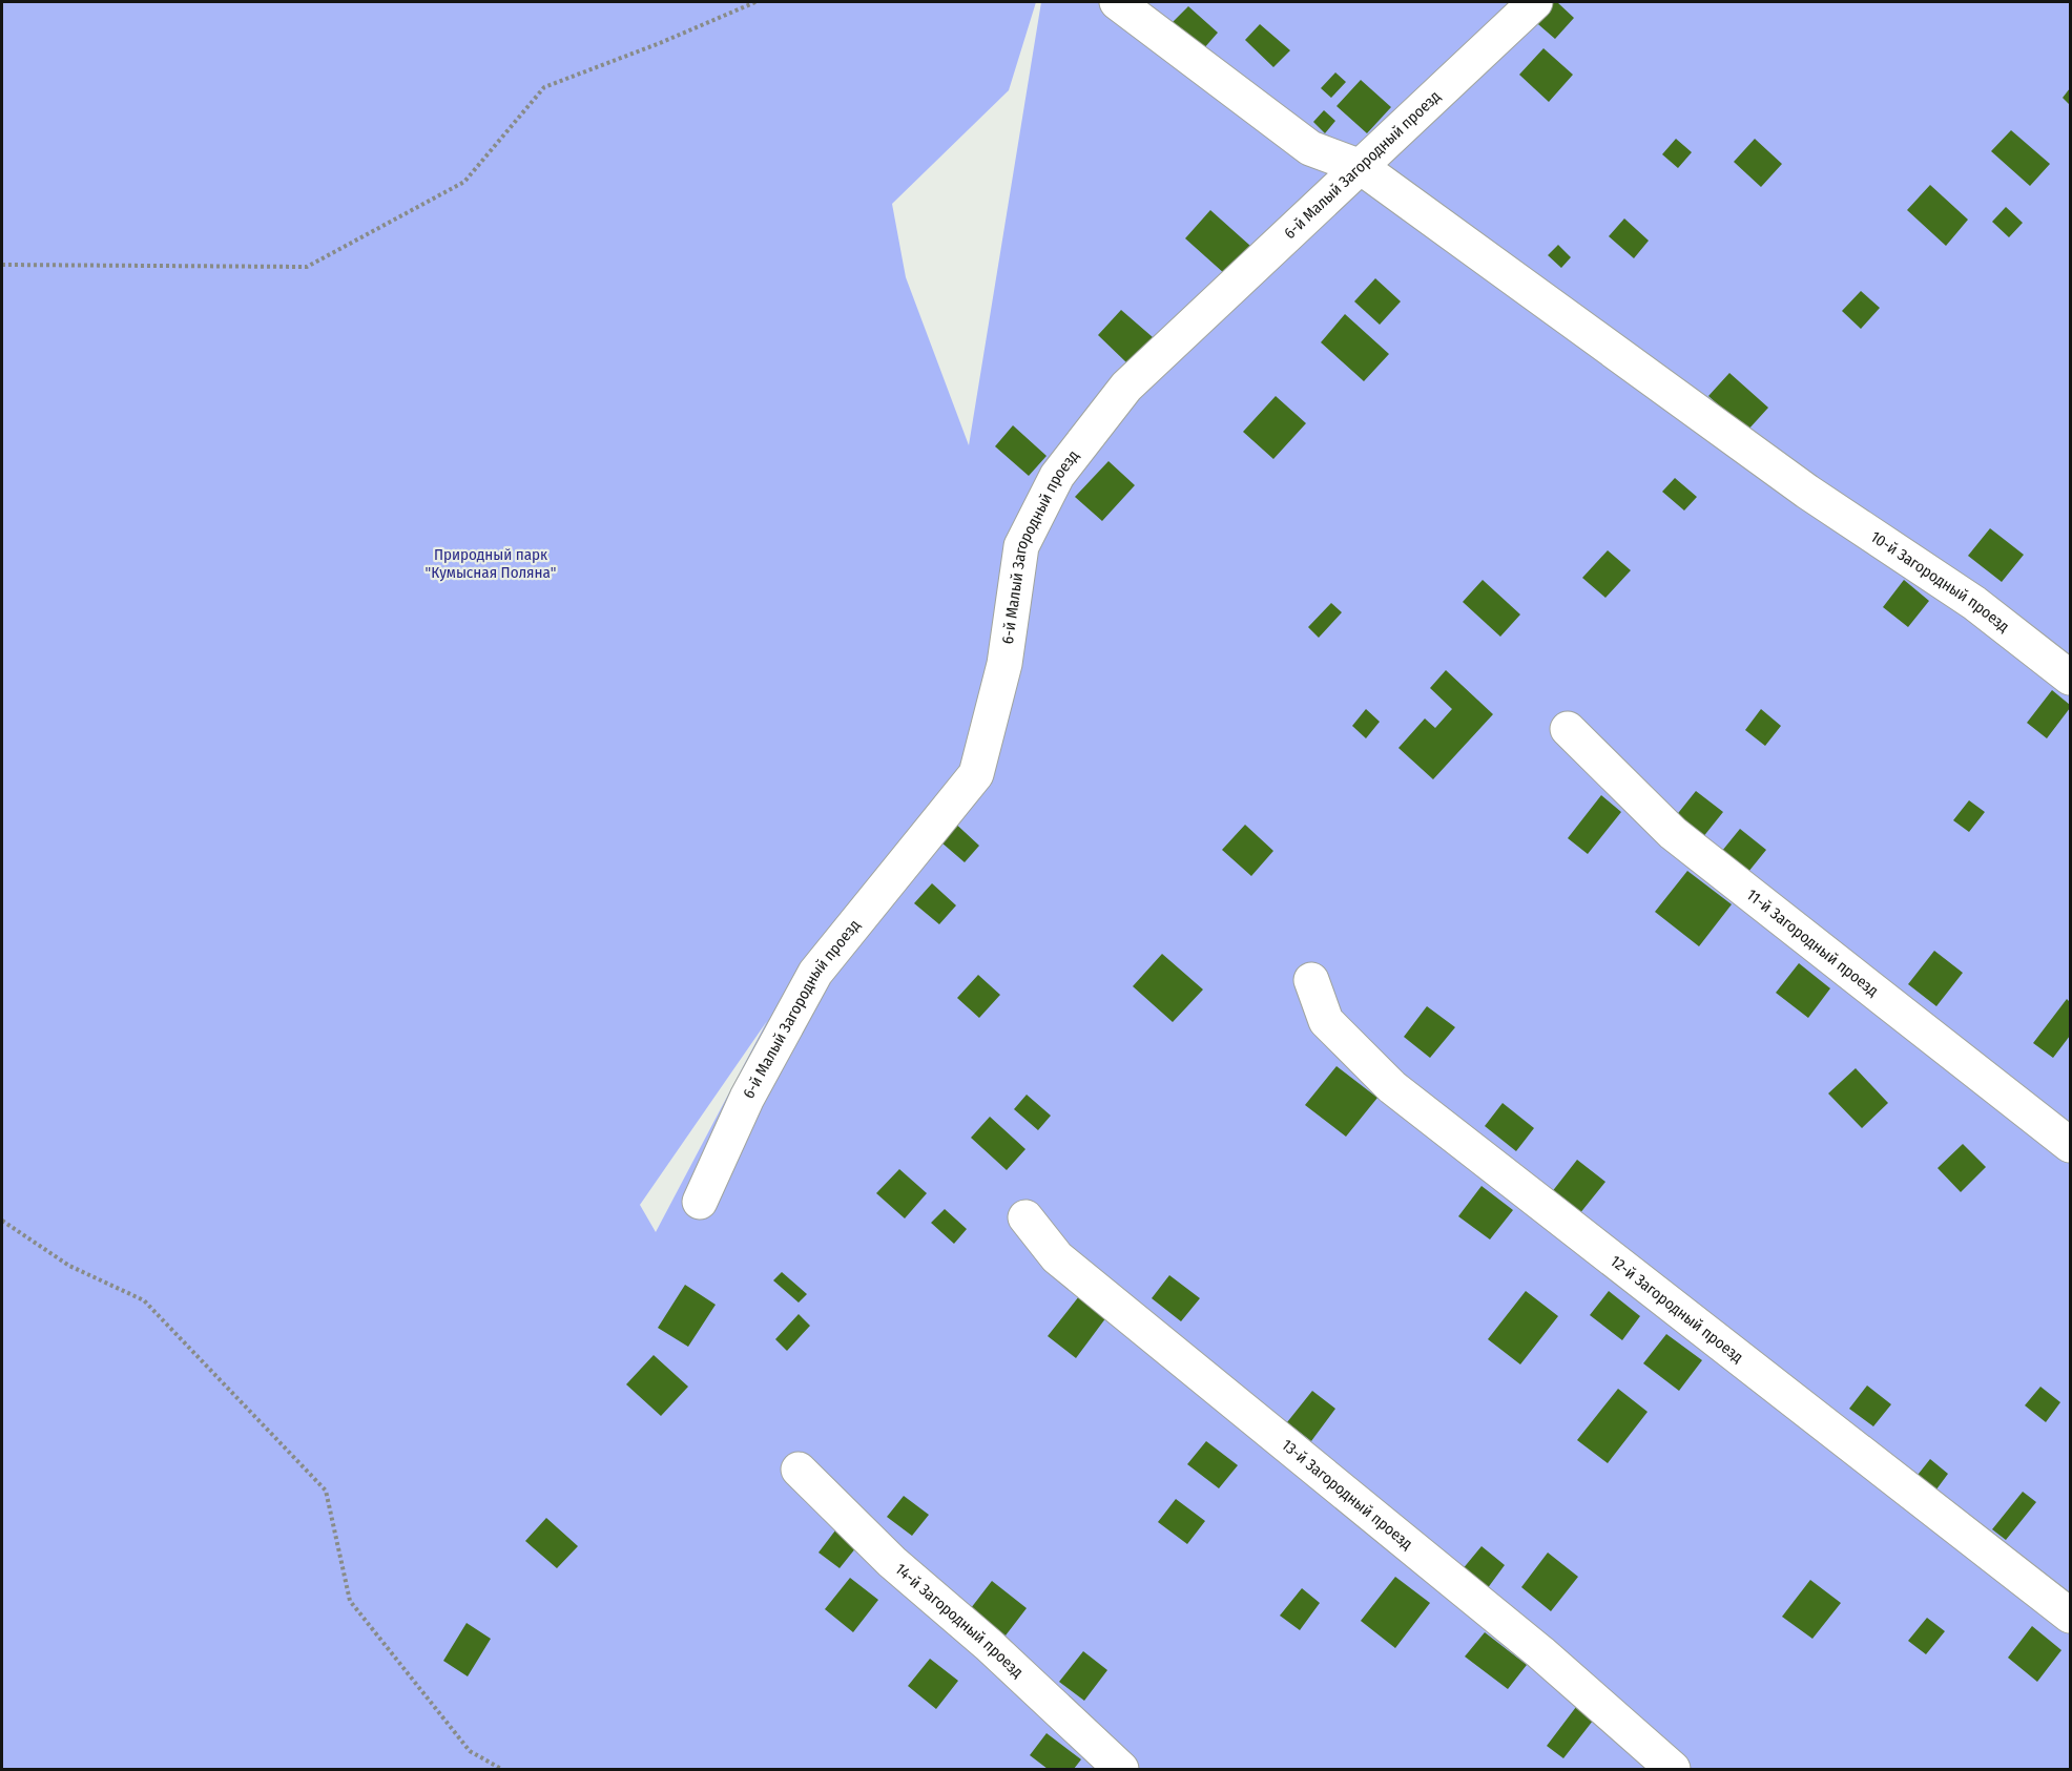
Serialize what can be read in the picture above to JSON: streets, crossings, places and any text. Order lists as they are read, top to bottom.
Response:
{
  "streets": {
    "lane": [
      "6-й Малый Загородный проезд",
      "10-й Загородный проезд",
      "11-й Загородный проезд",
      "12-й Загородный проезд",
      "13-й Загородный проезд",
      "14-й Загородный проезд"
    ]
  },
  "crossings": [
    ["6-й Малый Загородный проезд", "10-й Загородный проезд"]
  ],
  "parks": ["Природный парк \"Кумысная Поляна\""]
}
